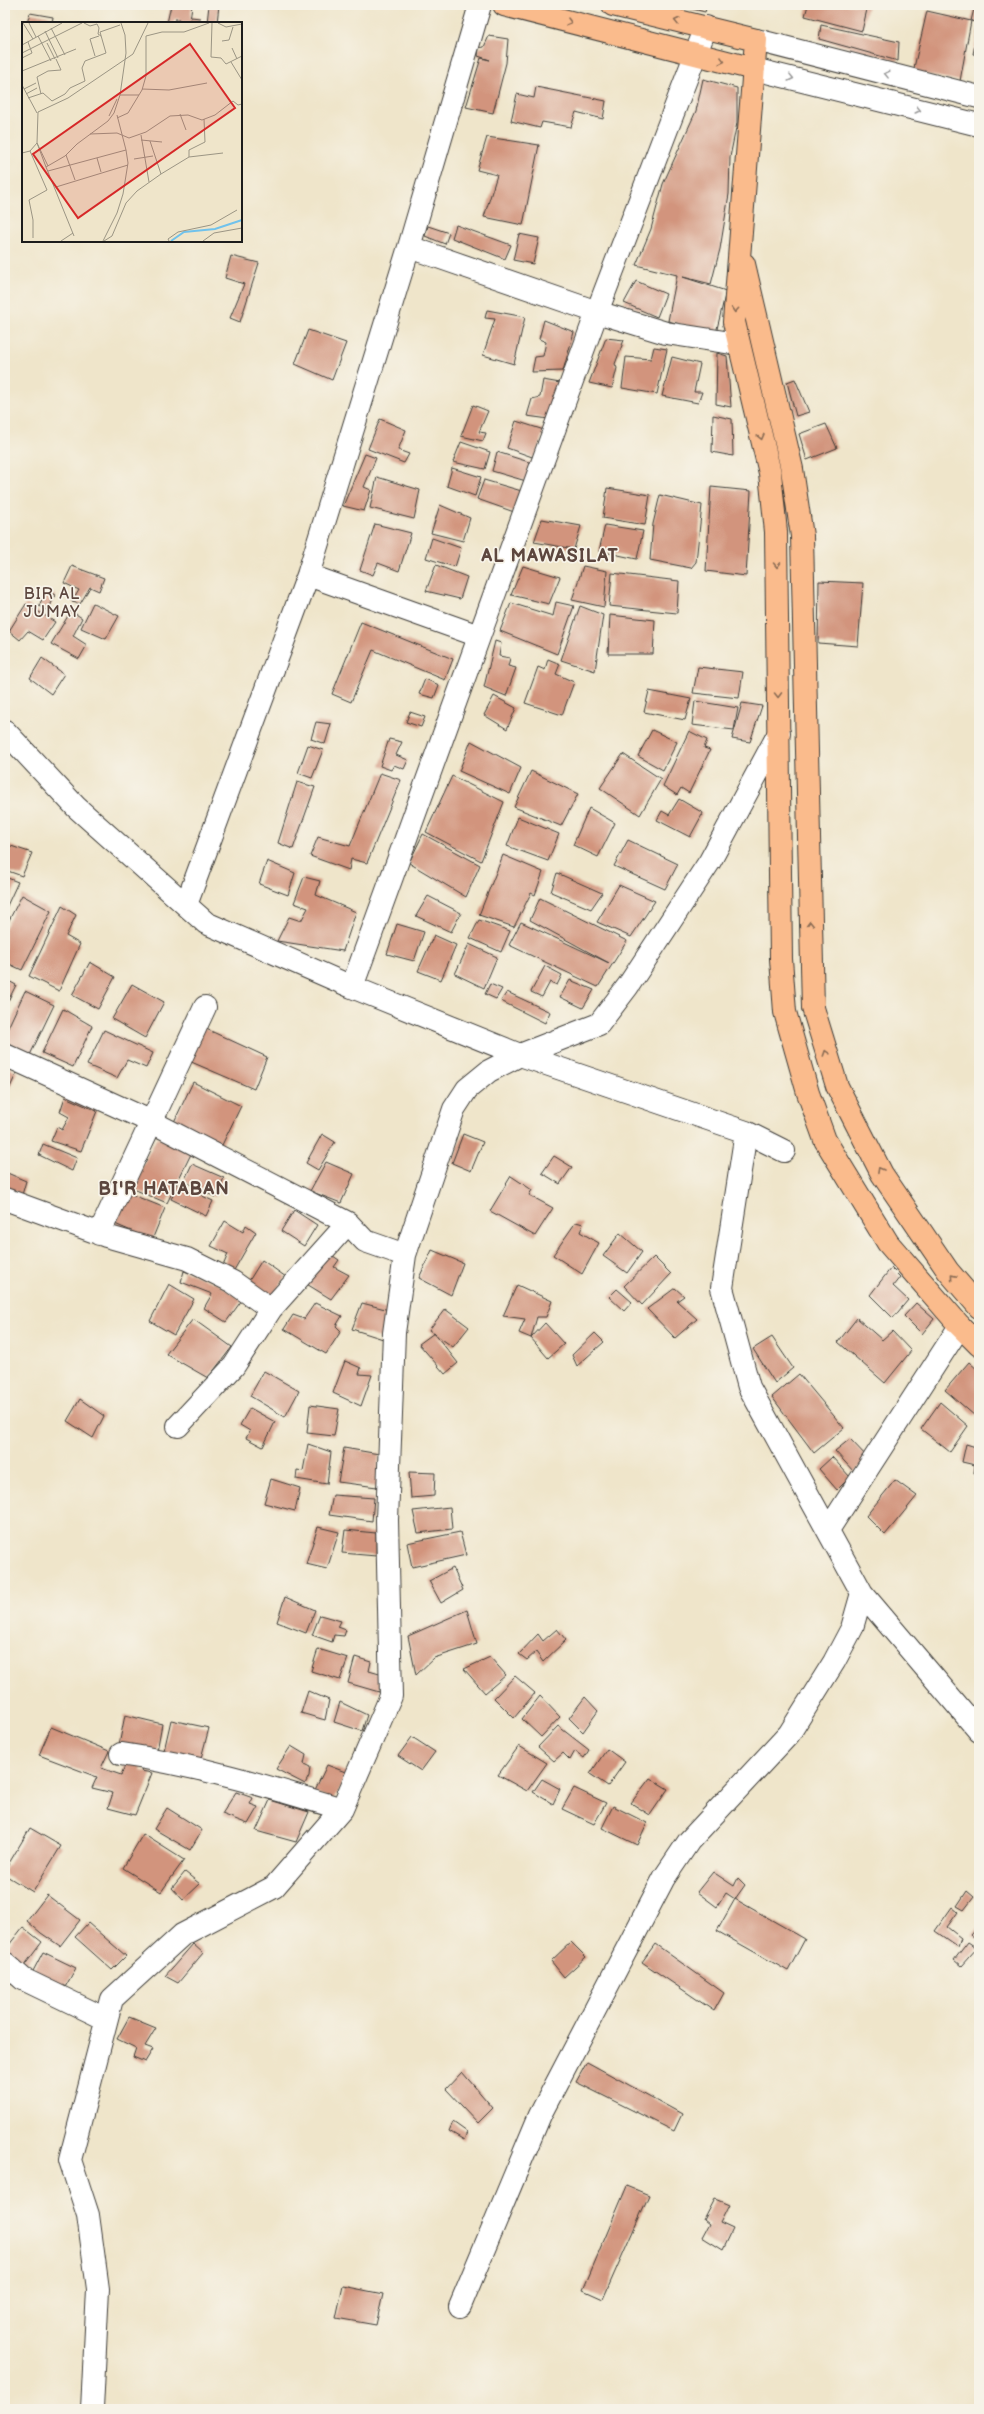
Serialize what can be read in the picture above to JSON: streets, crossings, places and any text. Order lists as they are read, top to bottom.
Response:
{
  "districts": ["AL MAWASILAT", "BIR AL JUMAY", "BI'R HATABAN"]
}
